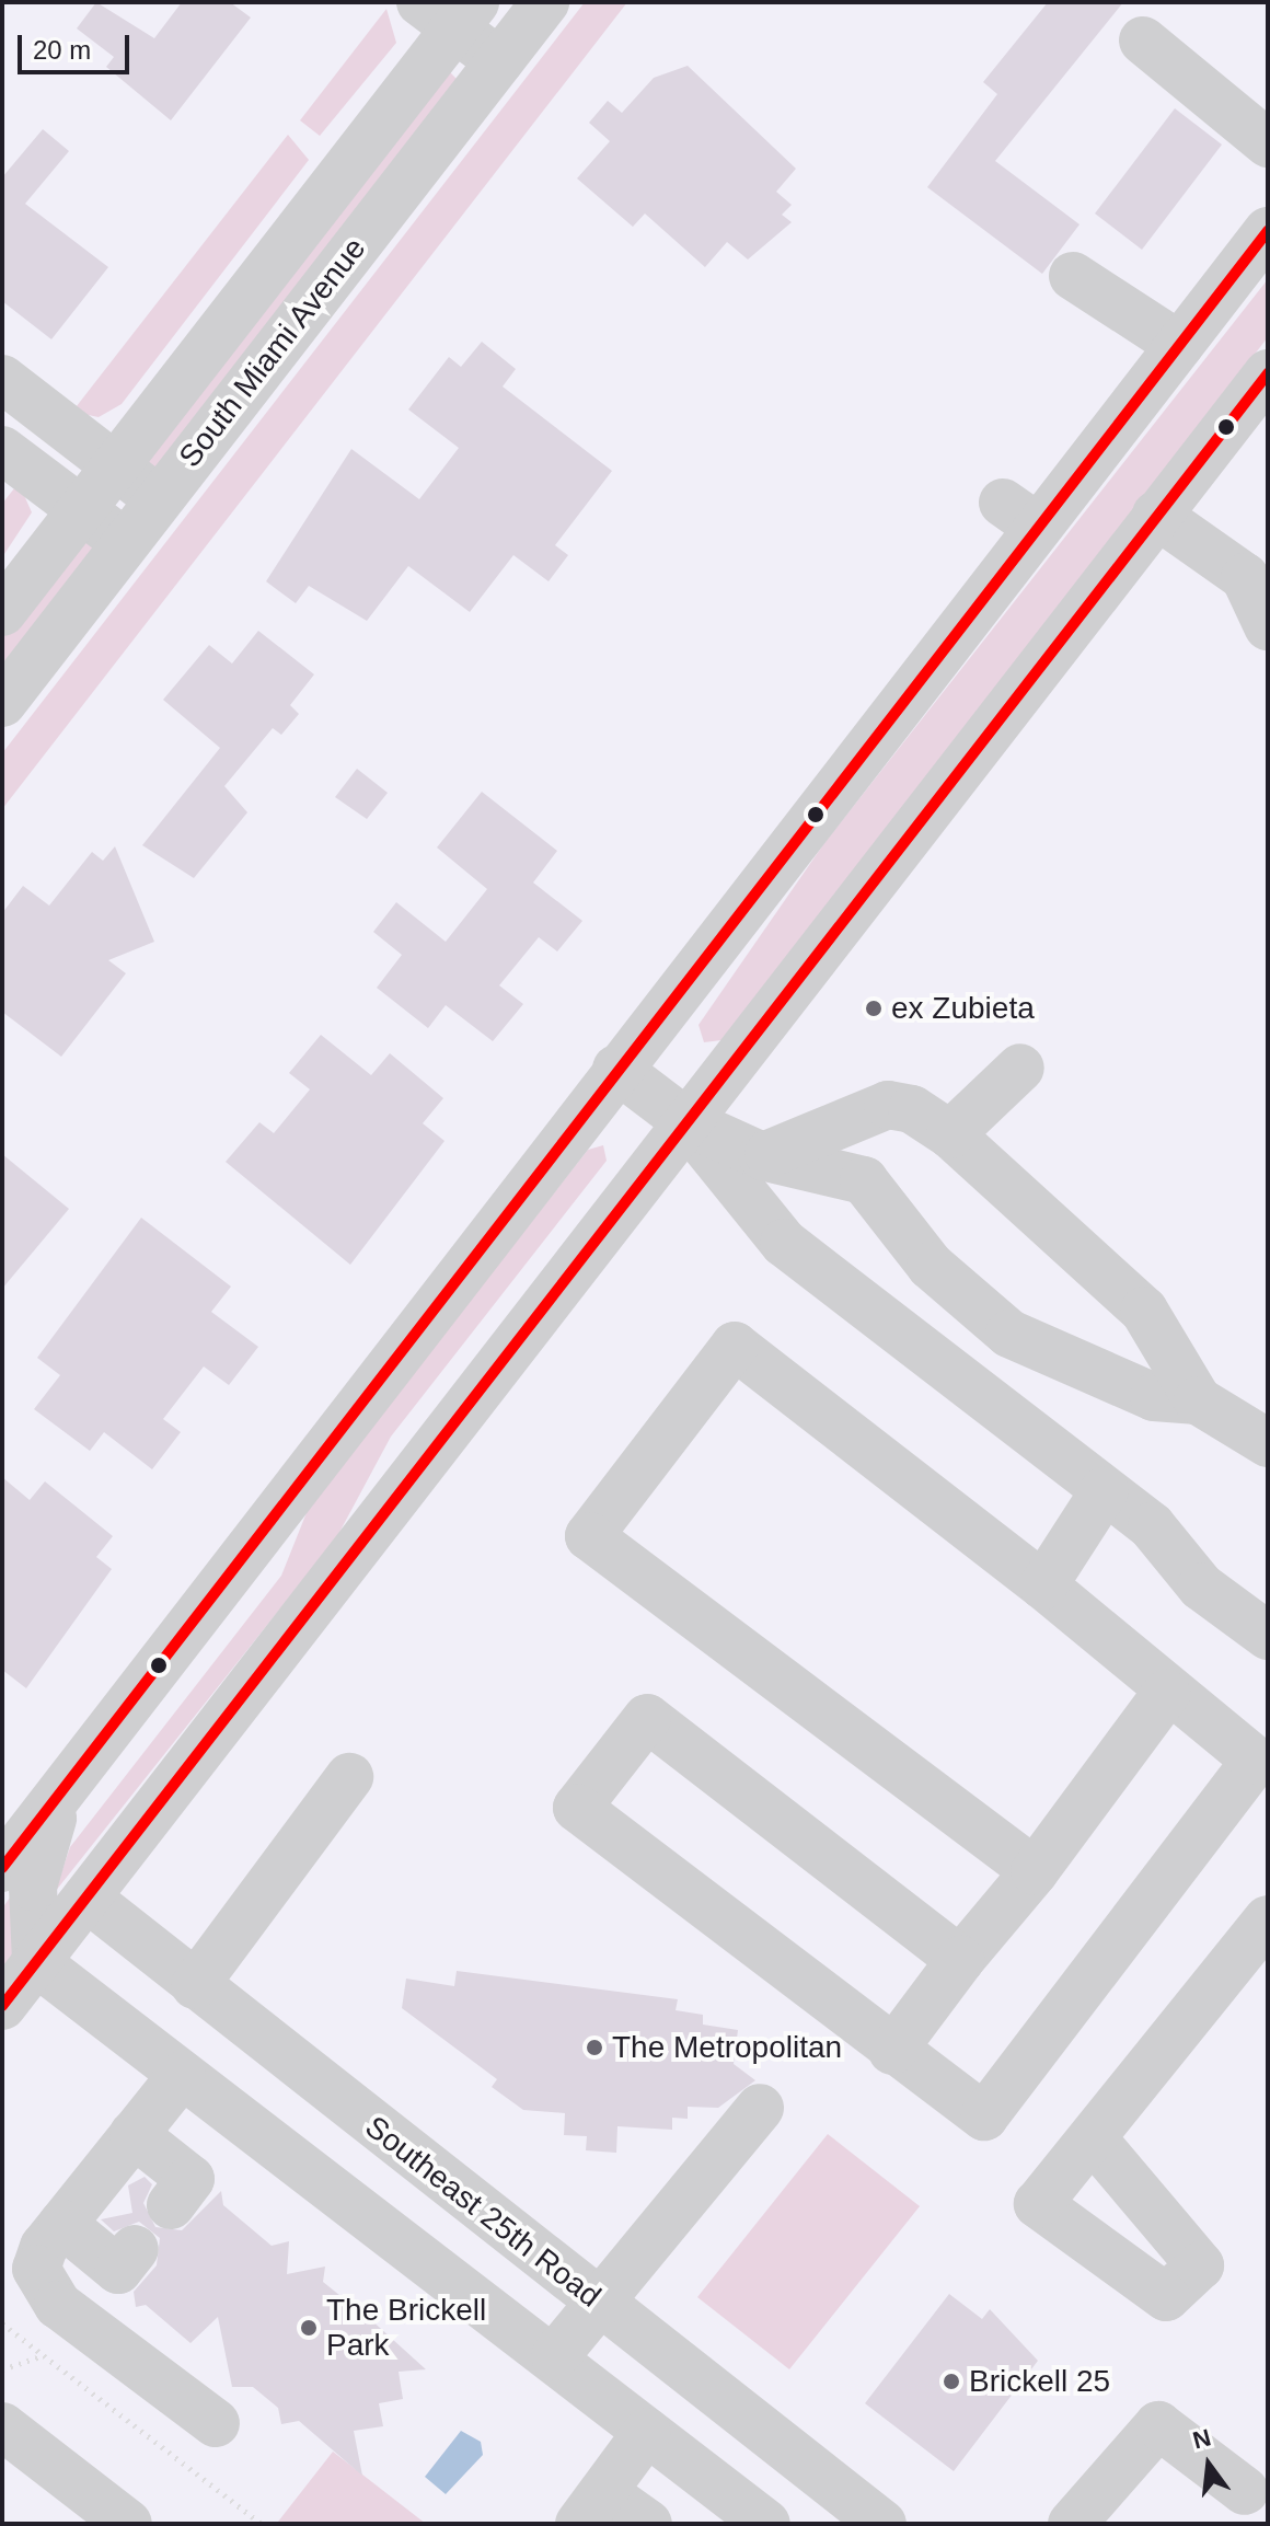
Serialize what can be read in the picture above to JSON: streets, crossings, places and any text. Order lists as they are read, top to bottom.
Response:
{
  "streets": {
    "main road": ["South Miami Avenue", "Southeast 25th Road"]
  },
  "places": [
    "ex Zubieta",
    "The Metropolitan",
    "The Brickell Park",
    "Brickell 25"
  ],
  "scale_bar": "20 m",
  "north": "top"
}
